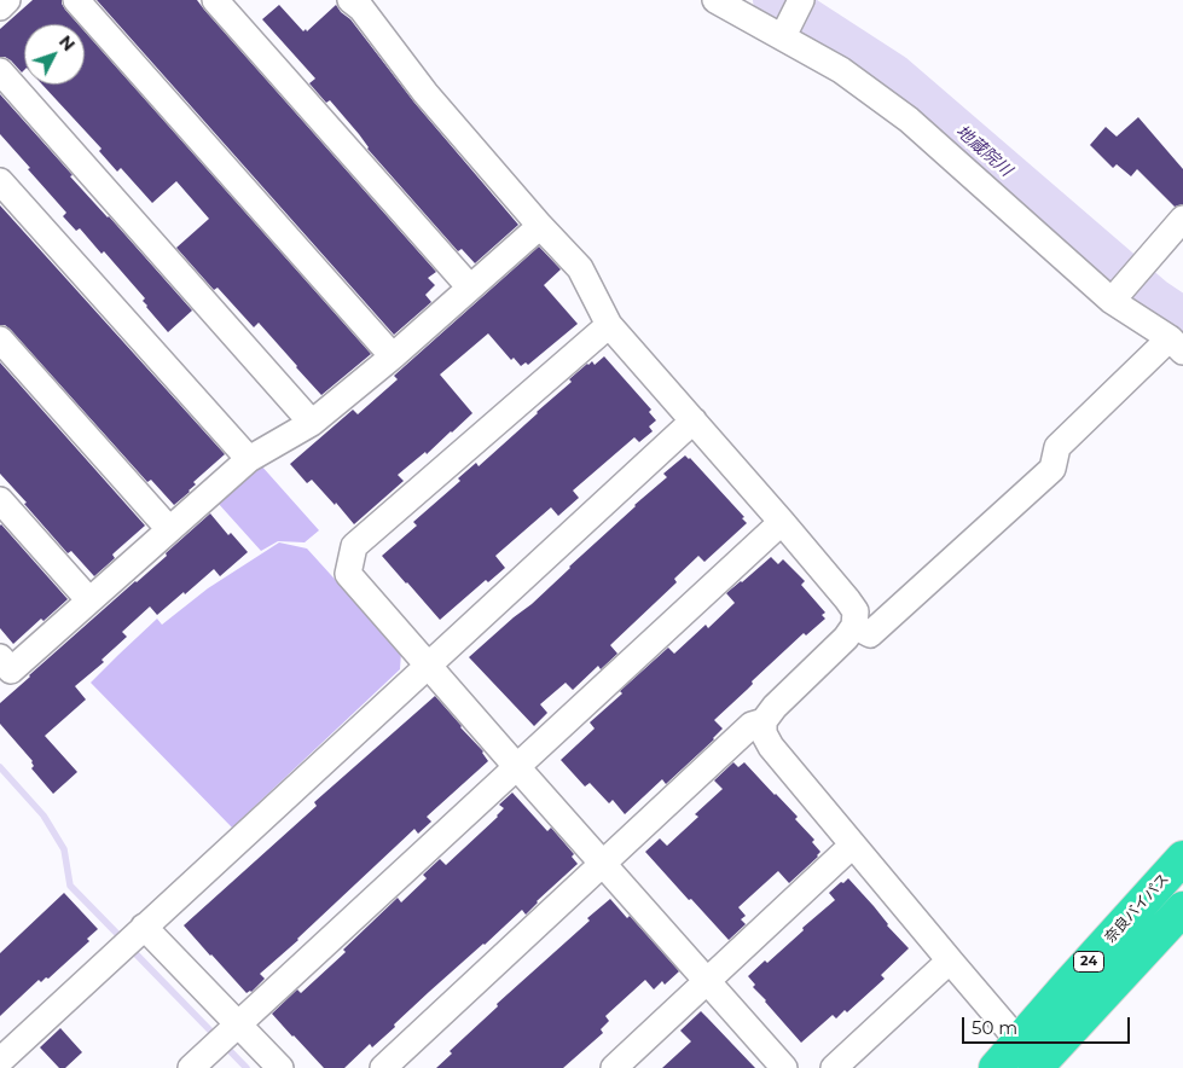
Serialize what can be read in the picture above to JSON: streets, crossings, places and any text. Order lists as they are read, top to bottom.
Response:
{
  "streets": {
    "highway": ["奈良バイパス", "24"]
  },
  "water": ["地蔵院川"],
  "scale_bar": "50 m",
  "north": "top right"
}
